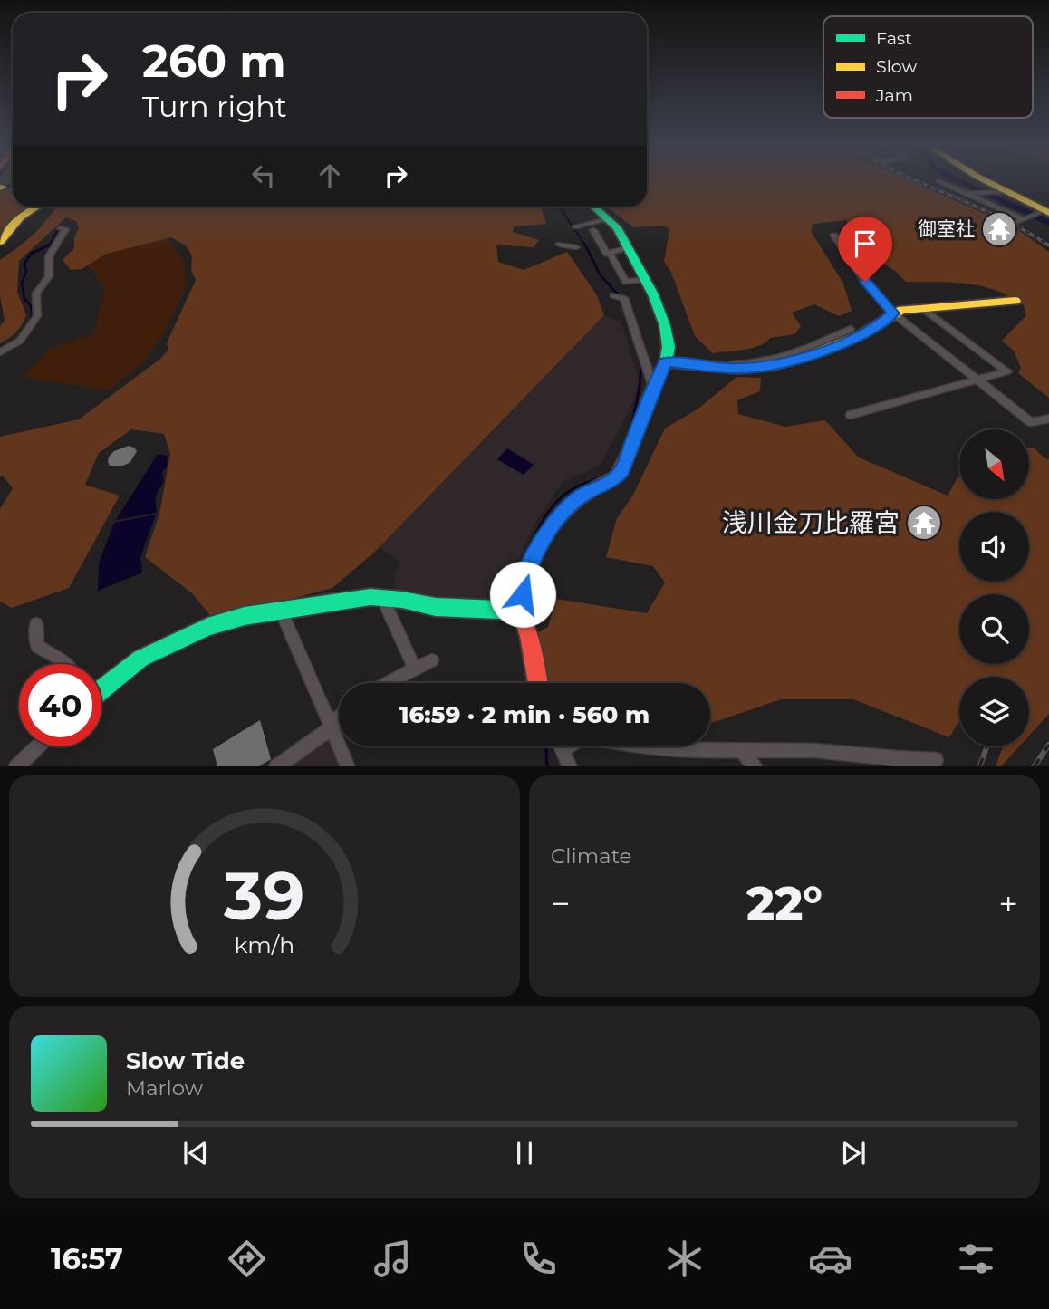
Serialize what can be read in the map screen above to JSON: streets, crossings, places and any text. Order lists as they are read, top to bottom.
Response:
{
  "places": {
    "temple": ["御室社", "浅川金刀比羅宮"]
  },
  "legend": ["Fast", "Slow", "Jam"],
  "north": "bottom right",
  "page": {
    "turn": ["260 m", "Turn right"],
    "limit": "40",
    "trip": "16:59 · 2 min · 560 m",
    "tile": "Climate",
    "heat": ["−", "22°", "+"],
    "song": ["Slow Tide", "Marlow"],
    "tabs": "16:57",
    "gauge": ["39", "km/h"]
  }
}
